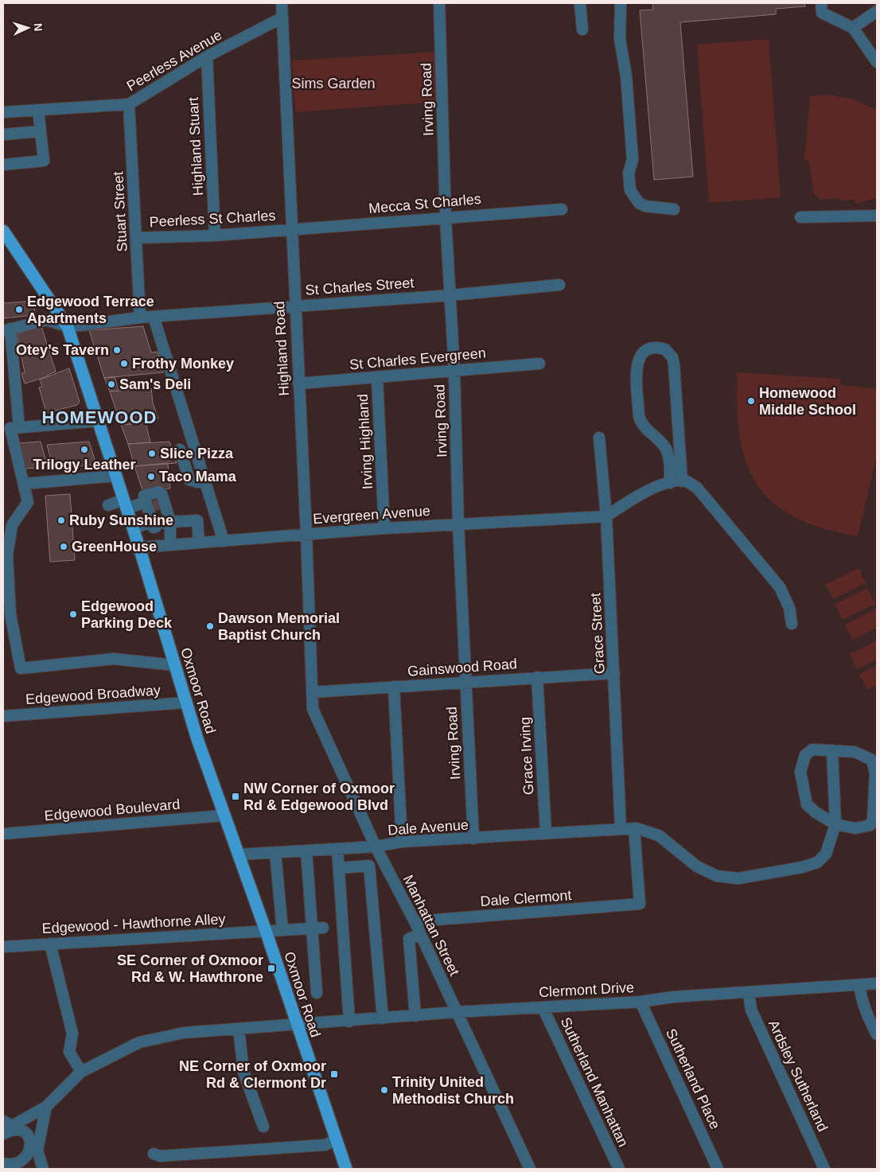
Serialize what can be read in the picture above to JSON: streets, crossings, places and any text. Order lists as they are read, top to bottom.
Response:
{
  "streets": {
    "main road": ["Oxmoor Road"],
    "street": [
      "Peerless Avenue",
      "Irving Road",
      "Highland Stuart",
      "Mecca St Charles",
      "Stuart Street",
      "Peerless St Charles",
      "St Charles Street",
      "Highland Road",
      "St Charles Evergreen",
      "Irving Highland",
      "Evergreen Avenue",
      "Grace Street",
      "Gainswood Road",
      "Edgewood Broadway",
      "Grace Irving",
      "Edgewood Boulevard",
      "Dale Avenue",
      "Dale Clermont",
      "Edgewood - Hawthorne Alley",
      "Manhattan Street",
      "Clermont Drive",
      "Ardsley Sutherland",
      "Sutherland Place",
      "Sutherland Manhattan"
    ]
  },
  "crossings": [
    ["Peerless Avenue", "Highland Stuart"],
    ["Peerless Avenue", "Stuart Street"],
    ["Peerless Avenue", "Highland Road"],
    ["Irving Road", "Mecca St Charles"],
    ["Irving Road", "St Charles Street"],
    ["Irving Road", "St Charles Evergreen"],
    ["Irving Road", "Evergreen Avenue"],
    ["Irving Road", "Gainswood Road"],
    ["Irving Road", "Dale Avenue"],
    ["Highland Stuart", "Peerless St Charles"],
    ["Mecca St Charles", "Peerless St Charles"],
    ["Mecca St Charles", "Highland Road"],
    ["Stuart Street", "Peerless St Charles"],
    ["Stuart Street", "St Charles Street"],
    ["Peerless St Charles", "Highland Road"],
    ["St Charles Street", "Highland Road"],
    ["St Charles Street", "Oxmoor Road"],
    ["Highland Road", "St Charles Evergreen"],
    ["Highland Road", "Evergreen Avenue"],
    ["Highland Road", "Gainswood Road"],
    ["Highland Road", "Manhattan Street"],
    ["St Charles Evergreen", "Irving Highland"],
    ["Irving Highland", "Evergreen Avenue"],
    ["Evergreen Avenue", "Grace Street"],
    ["Evergreen Avenue", "Oxmoor Road"],
    ["Grace Street", "Gainswood Road"],
    ["Grace Street", "Dale Avenue"],
    ["Gainswood Road", "Grace Irving"],
    ["Gainswood Road", "Manhattan Street"],
    ["Oxmoor Road", "Edgewood Broadway"],
    ["Oxmoor Road", "Edgewood Boulevard"],
    ["Oxmoor Road", "Dale Avenue"],
    ["Oxmoor Road", "Edgewood - Hawthorne Alley"],
    ["Oxmoor Road", "Clermont Drive"],
    ["Grace Irving", "Dale Avenue"],
    ["Dale Avenue", "Dale Clermont"],
    ["Dale Avenue", "Manhattan Street"],
    ["Dale Clermont", "Manhattan Street"],
    ["Manhattan Street", "Clermont Drive"],
    ["Clermont Drive", "Ardsley Sutherland"],
    ["Clermont Drive", "Sutherland Place"],
    ["Clermont Drive", "Sutherland Manhattan"]
  ],
  "districts": ["HOMEWOOD"],
  "parks": ["Sims Garden"],
  "places": {
    "other": [
      "Edgewood Terrace Apartments",
      "Otey’s Tavern",
      "Frothy Monkey",
      "Sam's Deli",
      "Homewood Middle School",
      "Trilogy Leather",
      "Slice Pizza",
      "Taco Mama",
      "Ruby Sunshine",
      "GreenHouse",
      "Edgewood Parking Deck",
      "Dawson Memorial Baptist Church",
      "Trinity United Methodist Church"
    ],
    "transit": ["NW Corner of Oxmoor Rd & Edgewood Blvd", "SE Corner of Oxmoor Rd & W. Hawthrone", "NE Corner of Oxmoor Rd & Clermont Dr"]
  },
  "north": "right"
}
